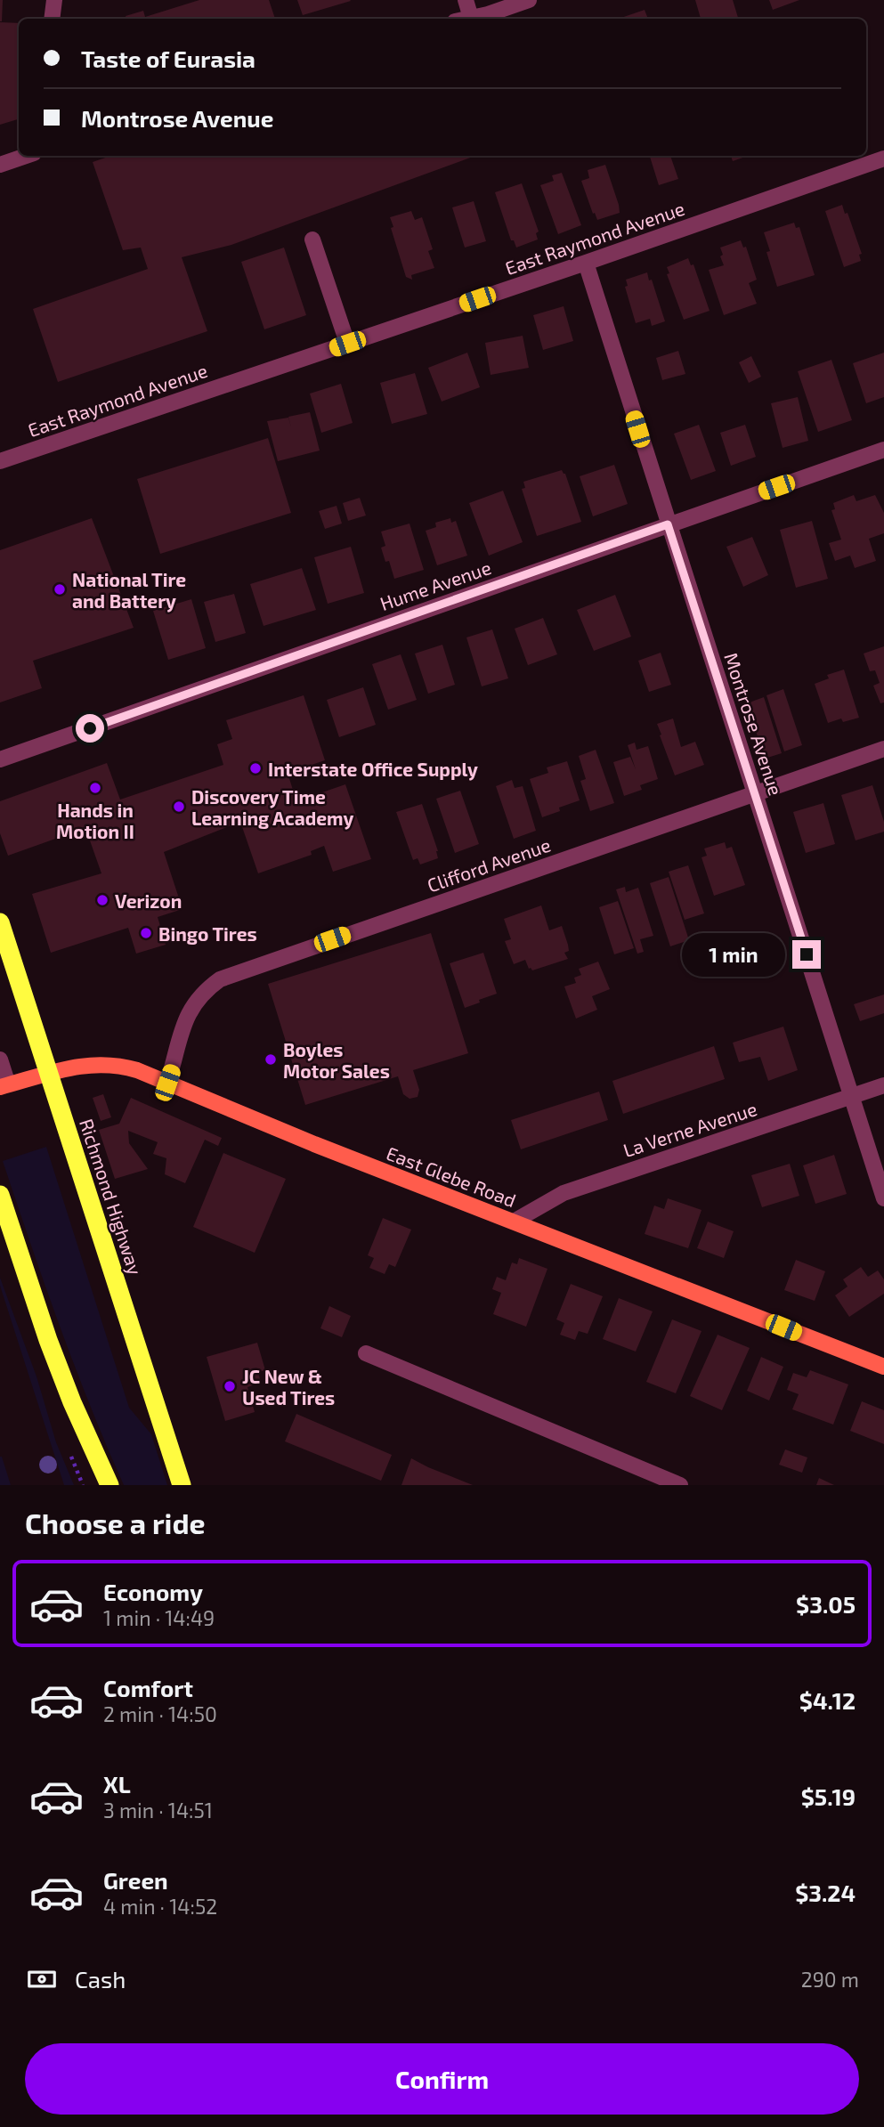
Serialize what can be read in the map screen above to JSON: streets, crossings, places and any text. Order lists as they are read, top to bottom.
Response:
{
  "streets": {
    "highway": ["Richmond Highway"],
    "main road": ["East Glebe Road"],
    "street": [
      "East Raymond Avenue",
      "Hume Avenue",
      "Montrose Avenue",
      "Clifford Avenue",
      "La Verne Avenue"
    ]
  },
  "crossings": [
    ["East Raymond Avenue", "Montrose Avenue"],
    ["Hume Avenue", "Montrose Avenue"],
    ["Montrose Avenue", "Clifford Avenue"],
    ["Montrose Avenue", "La Verne Avenue"],
    ["Clifford Avenue", "East Glebe Road"],
    ["La Verne Avenue", "East Glebe Road"],
    ["East Glebe Road", "Richmond Highway"]
  ],
  "places": [
    "National Tire and Battery",
    "Interstate Office Supply",
    "Hands in Motion II",
    "Discovery Time Learning Academy",
    "Verizon",
    "Bingo Tires",
    "Boyles Motor Sales",
    "JC New & Used Tires"
  ],
  "page": {
    "banner": ["Taste of Eurasia", "Montrose Avenue"],
    "bubble": "1 min",
    "heading": "Choose a ride",
    "list": [
      {
        "name": "Economy",
        "note": "1 min · 14:49",
        "value": "$3.05"
      },
      {
        "name": "Comfort",
        "note": "2 min · 14:50",
        "value": "$4.12"
      },
      {
        "name": "XL",
        "note": "3 min · 14:51",
        "value": "$5.19"
      },
      {
        "name": "Green",
        "note": "4 min · 14:52",
        "value": "$3.24"
      }
    ],
    "pay": ["Cash", "290 m"],
    "buttons": "Confirm"
  }
}
